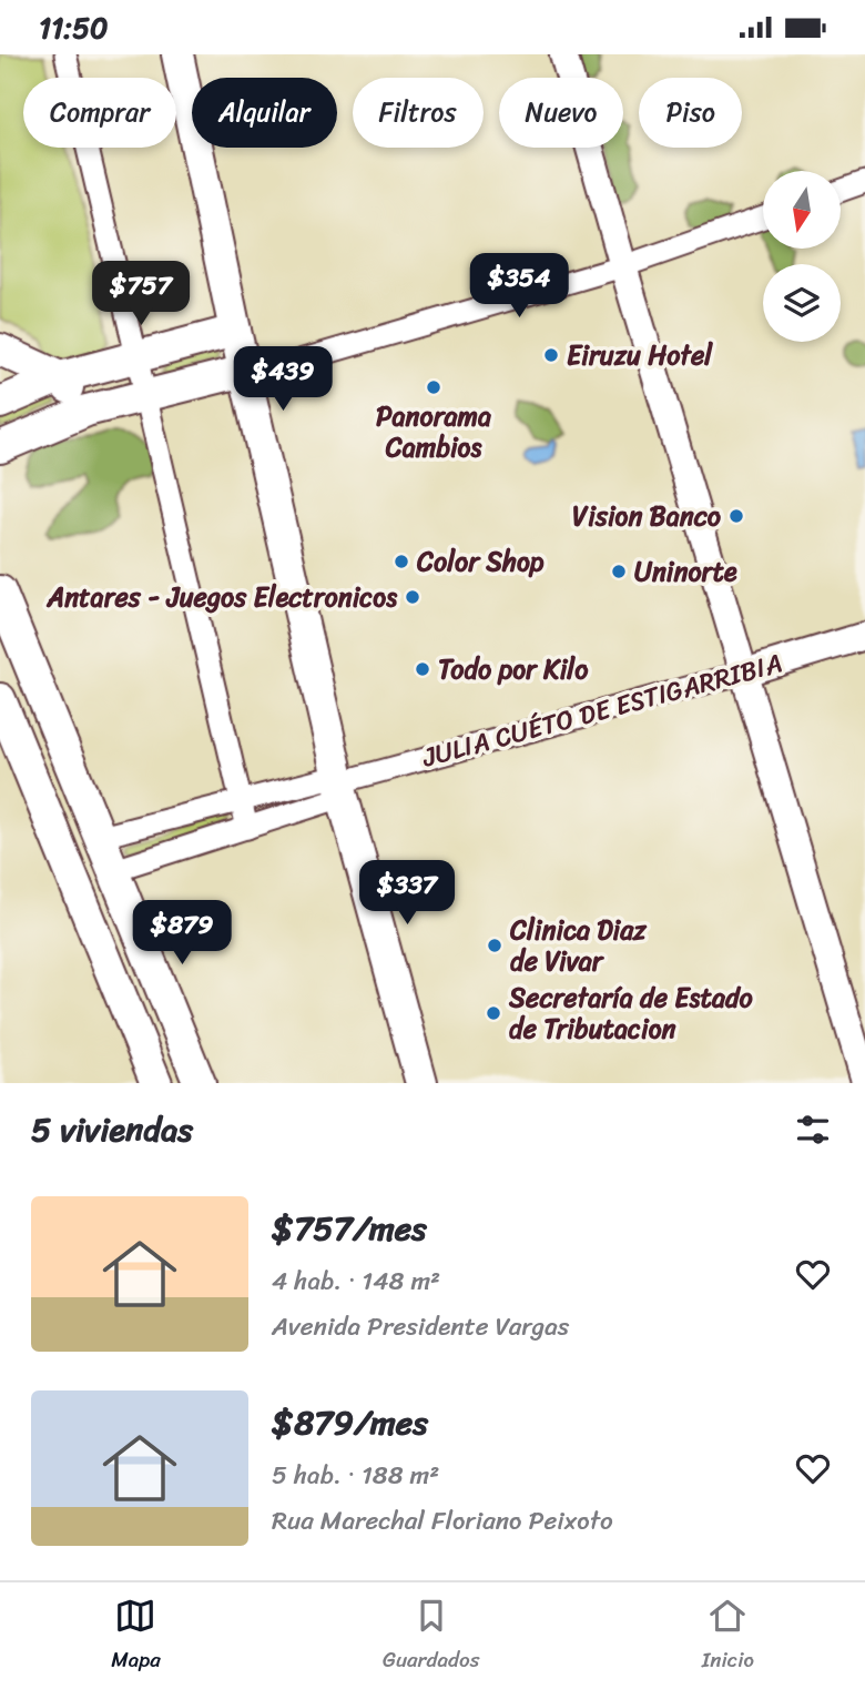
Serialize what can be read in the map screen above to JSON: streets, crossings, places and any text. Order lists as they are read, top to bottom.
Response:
{
  "streets": {
    "street": ["JULIA CUÉTO DE ESTIGARRIBIA"]
  },
  "places": [
    "Eiruzu Hotel",
    "Panorama Cambios",
    "Vision Banco",
    "Color Shop",
    "Uninorte",
    "Antares - Juegos Electronicos",
    "Todo por Kilo",
    "Clinica Diaz de Vivar",
    "Secretaría de Estado de Tributacion"
  ],
  "north": "bottom",
  "page": {
    "status": "11:50",
    "chip": [
      "Comprar",
      "Alquilar",
      "Filtros",
      "Nuevo",
      "Piso"
    ],
    "price": [
      "$354",
      "$757",
      "$439",
      "$337",
      "$879"
    ],
    "heading": "5 viviendas",
    "list": [
      {
        "name": "$757/mes",
        "note": "4 hab. · 148 m² · Avenida Presidente Vargas"
      },
      {
        "name": "$879/mes",
        "note": "5 hab. · 188 m² · Rua Marechal Floriano Peixoto"
      }
    ],
    "tabs": ["Mapa", "Guardados", "Inicio"]
  }
}
